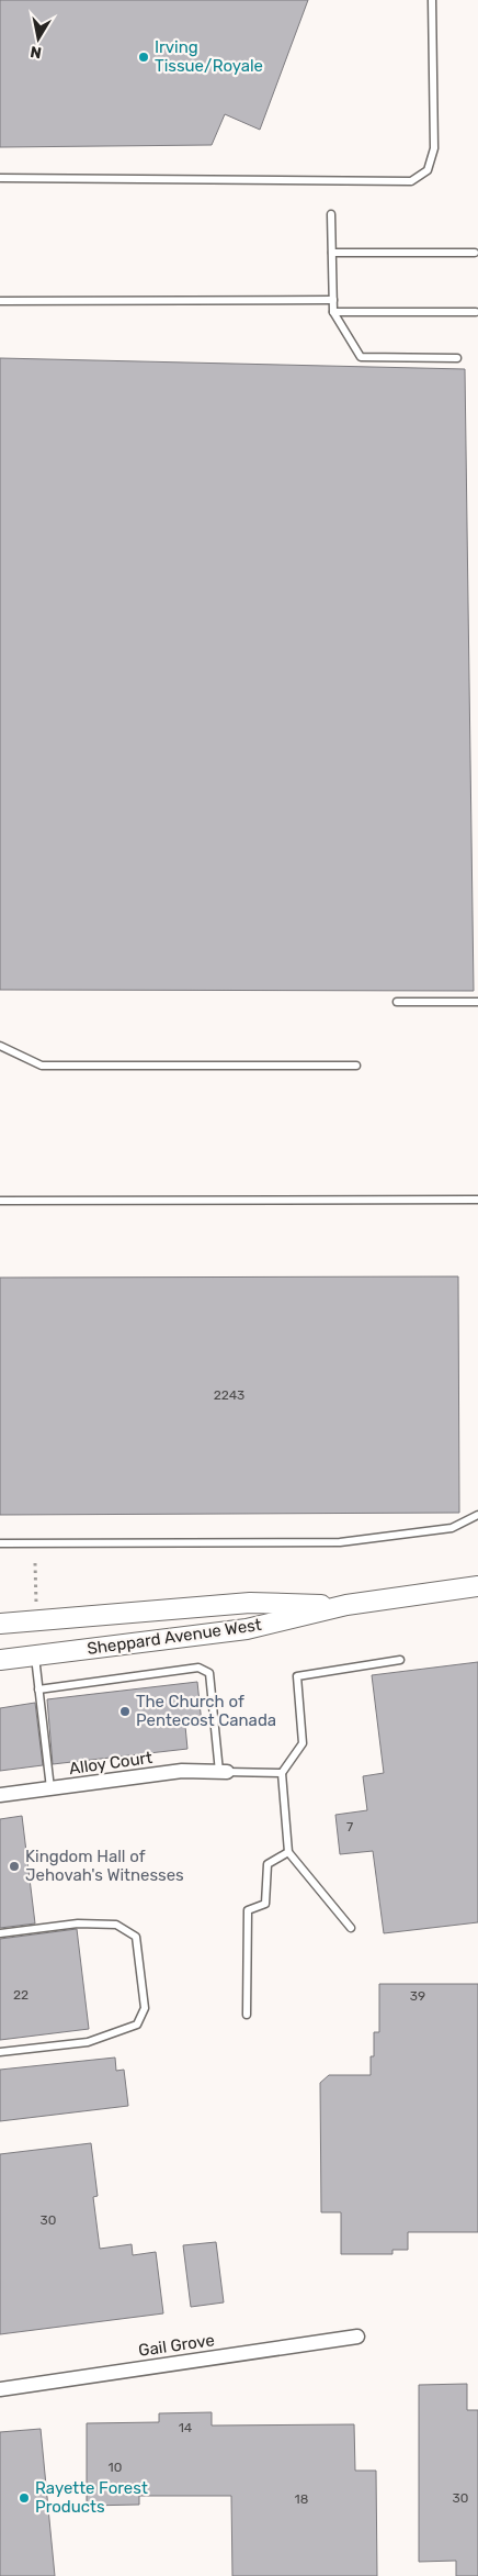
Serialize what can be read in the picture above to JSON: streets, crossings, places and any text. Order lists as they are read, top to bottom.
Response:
{
  "streets": {
    "main road": ["Sheppard Avenue West"],
    "street": ["Alloy Court", "Gail Grove"]
  },
  "places": [
    "Irving Tissue/Royale",
    "The Church of Pentecost Canada",
    "Kingdom Hall of Jehovah's Witnesses",
    "Rayette Forest Products"
  ],
  "house_numbers": [
    "2243",
    "7",
    "22",
    "39",
    "30",
    "14",
    "10",
    "30",
    "18"
  ],
  "north": "bottom"
}
